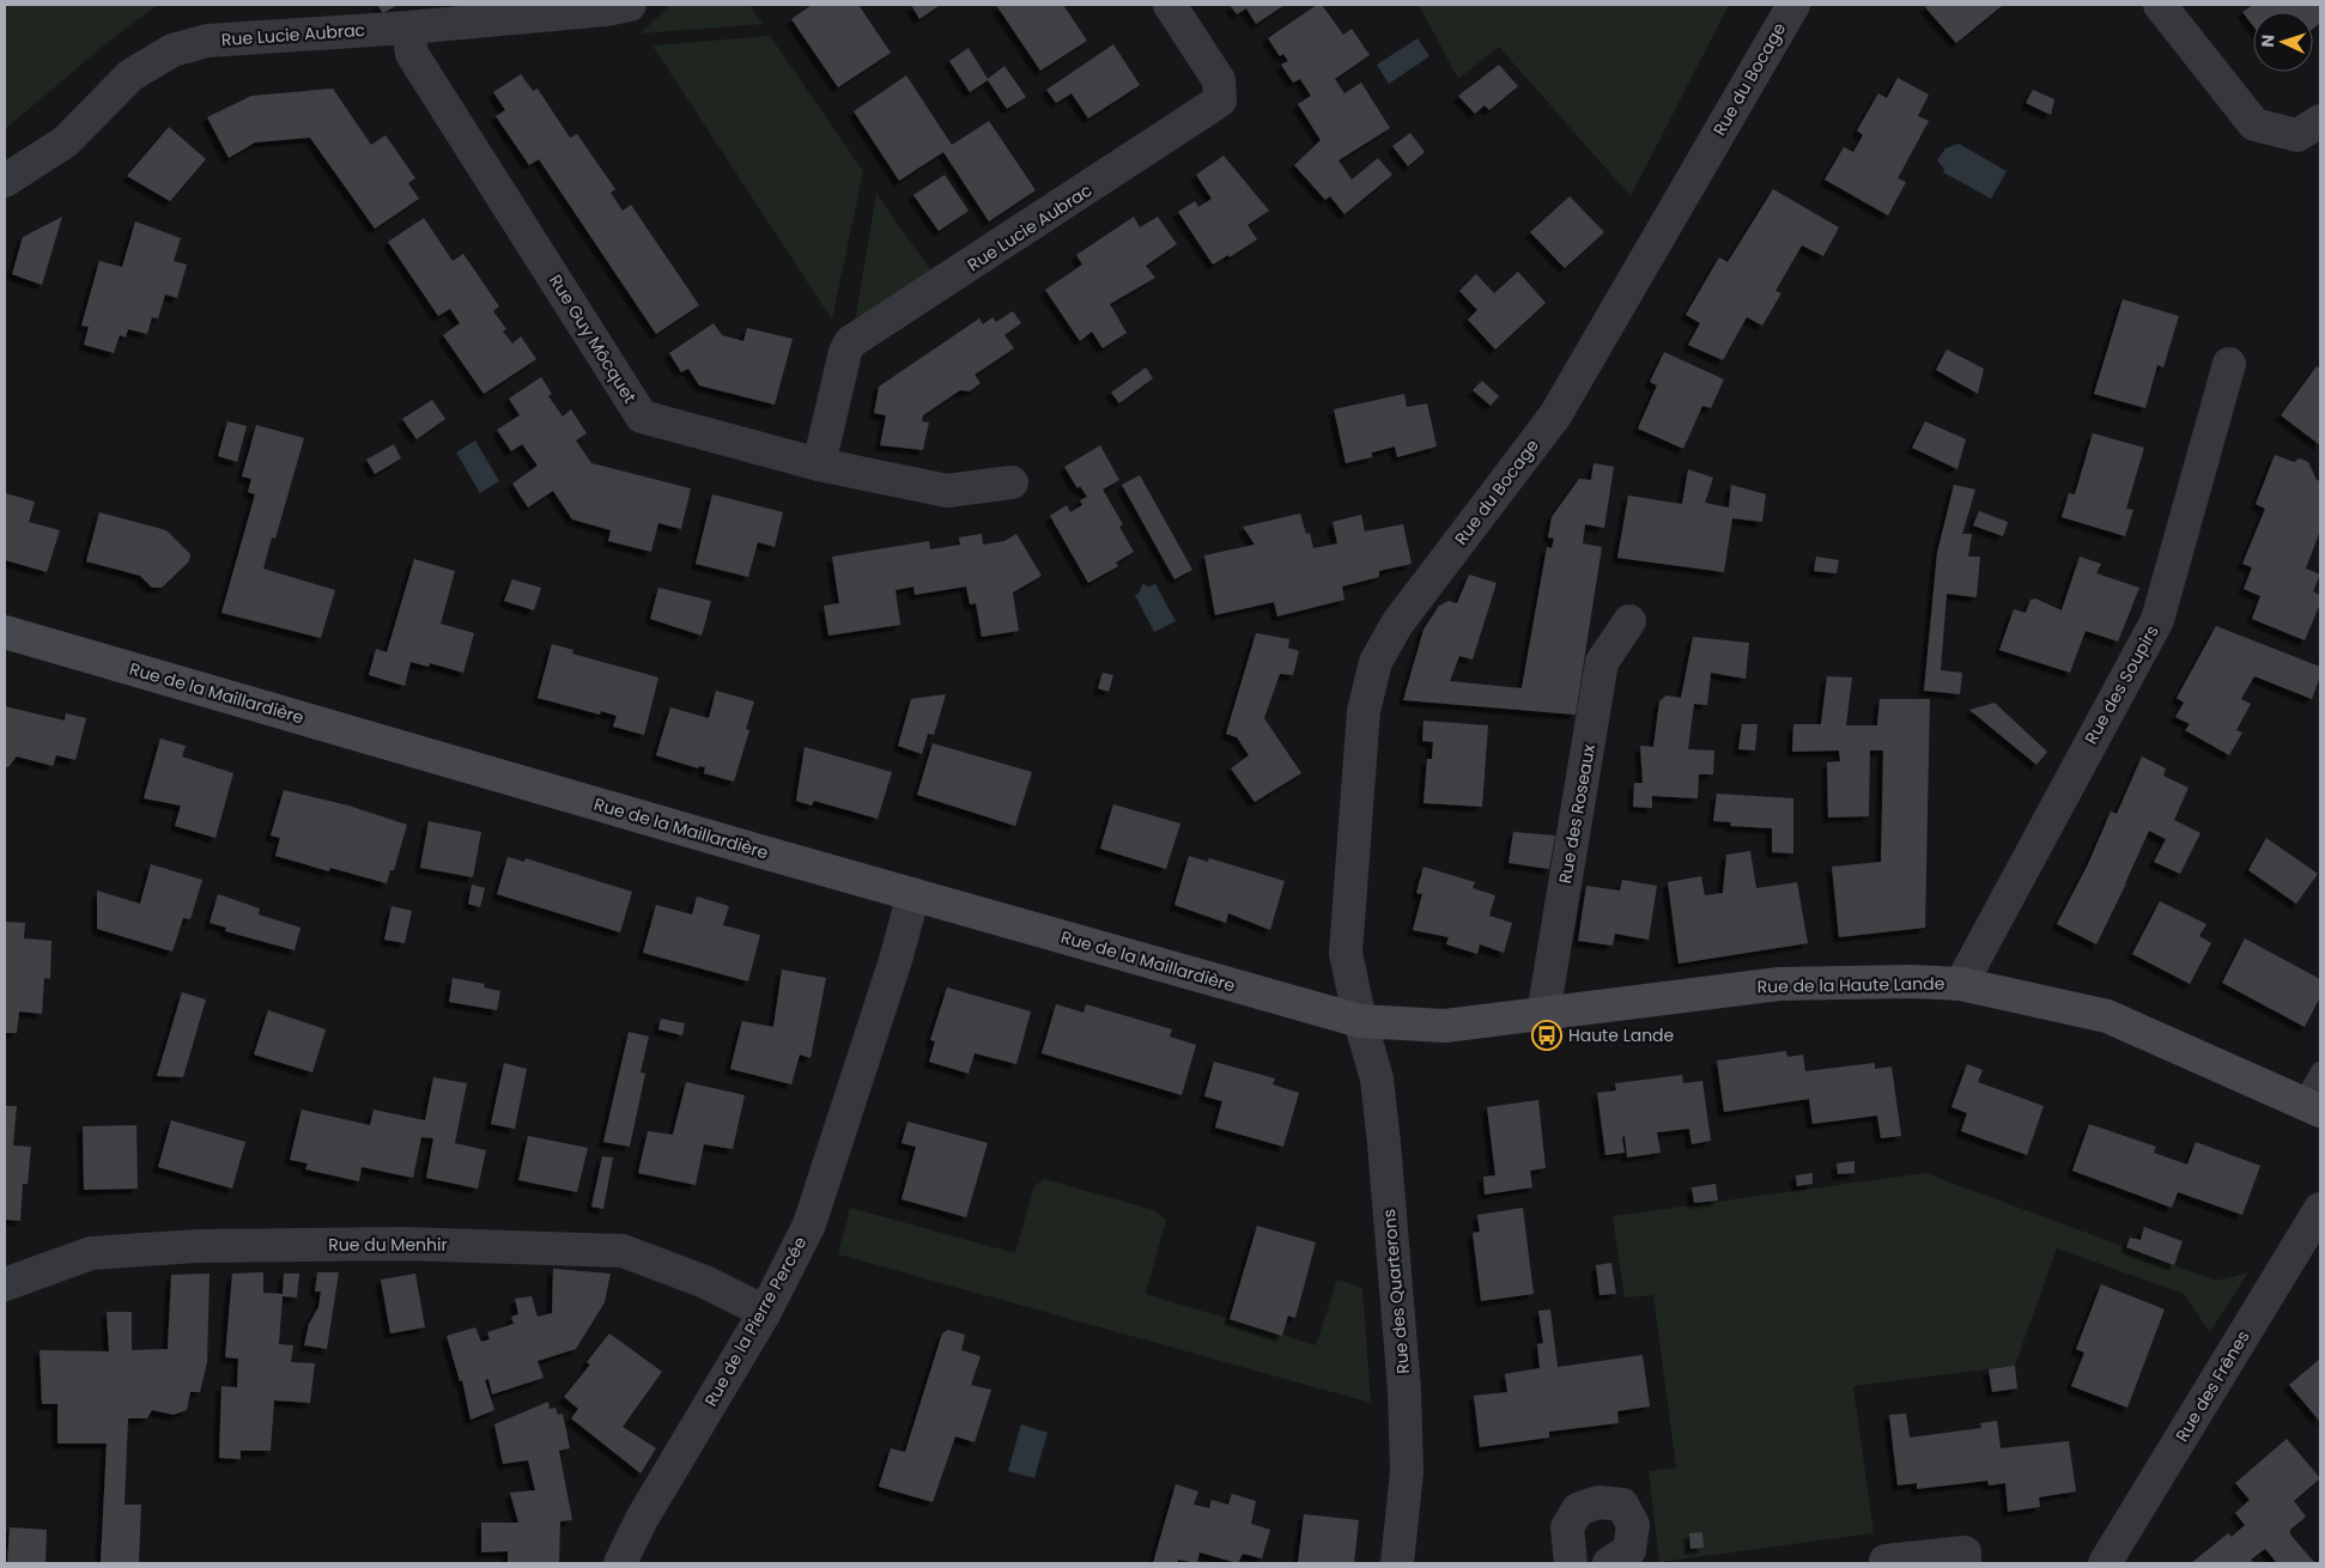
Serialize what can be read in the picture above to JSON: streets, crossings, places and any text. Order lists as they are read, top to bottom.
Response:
{
  "streets": {
    "street": [
      "Rue Lucie Aubrac",
      "Rue du Bocage",
      "Rue Guy Môcquet",
      "Rue des Soupirs",
      "Rue de la Maillardière",
      "Rue des Roseaux",
      "Rue de la Haute Lande",
      "Rue du Menhir",
      "Rue des Quarterons",
      "Rue de la Pierre Percée",
      "Rue des Frênes"
    ]
  },
  "crossings": [
    ["Rue Lucie Aubrac", "Rue Guy Môcquet"],
    ["Rue du Bocage", "Rue de la Maillardière"],
    ["Rue du Bocage", "Rue de la Haute Lande"],
    ["Rue du Bocage", "Rue des Quarterons"],
    ["Rue des Soupirs", "Rue de la Haute Lande"],
    ["Rue de la Maillardière", "Rue de la Haute Lande"],
    ["Rue de la Maillardière", "Rue des Quarterons"],
    ["Rue de la Maillardière", "Rue de la Pierre Percée"],
    ["Rue des Roseaux", "Rue de la Haute Lande"],
    ["Rue de la Haute Lande", "Rue des Quarterons"],
    ["Rue du Menhir", "Rue de la Pierre Percée"]
  ],
  "places": {
    "bus stop": ["Haute Lande"]
  },
  "north": "left"
}
